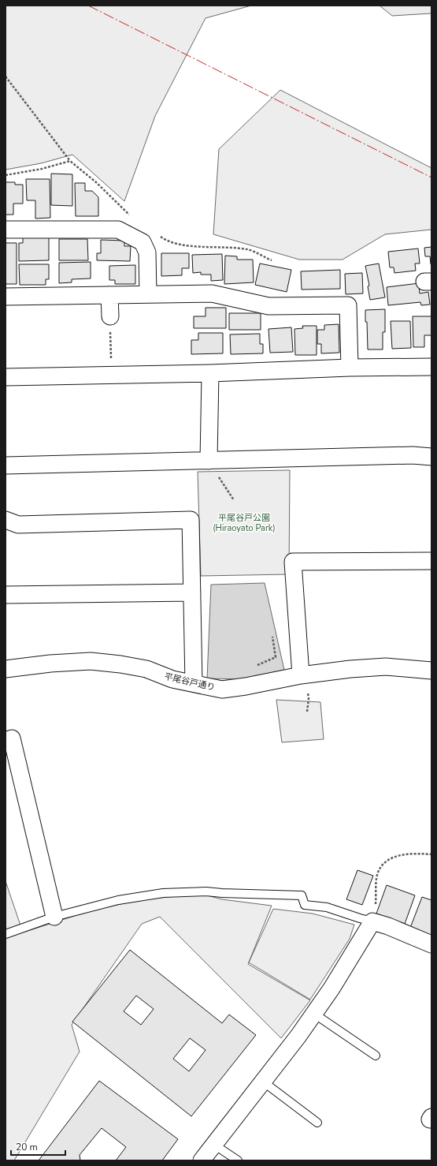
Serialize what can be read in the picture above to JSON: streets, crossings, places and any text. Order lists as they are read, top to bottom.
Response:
{
  "streets": {
    "street": ["平尾谷戸通り"]
  },
  "parks": ["平尾谷戸公園 (Hiraoyato Park)"],
  "scale_bar": "20 m"
}
